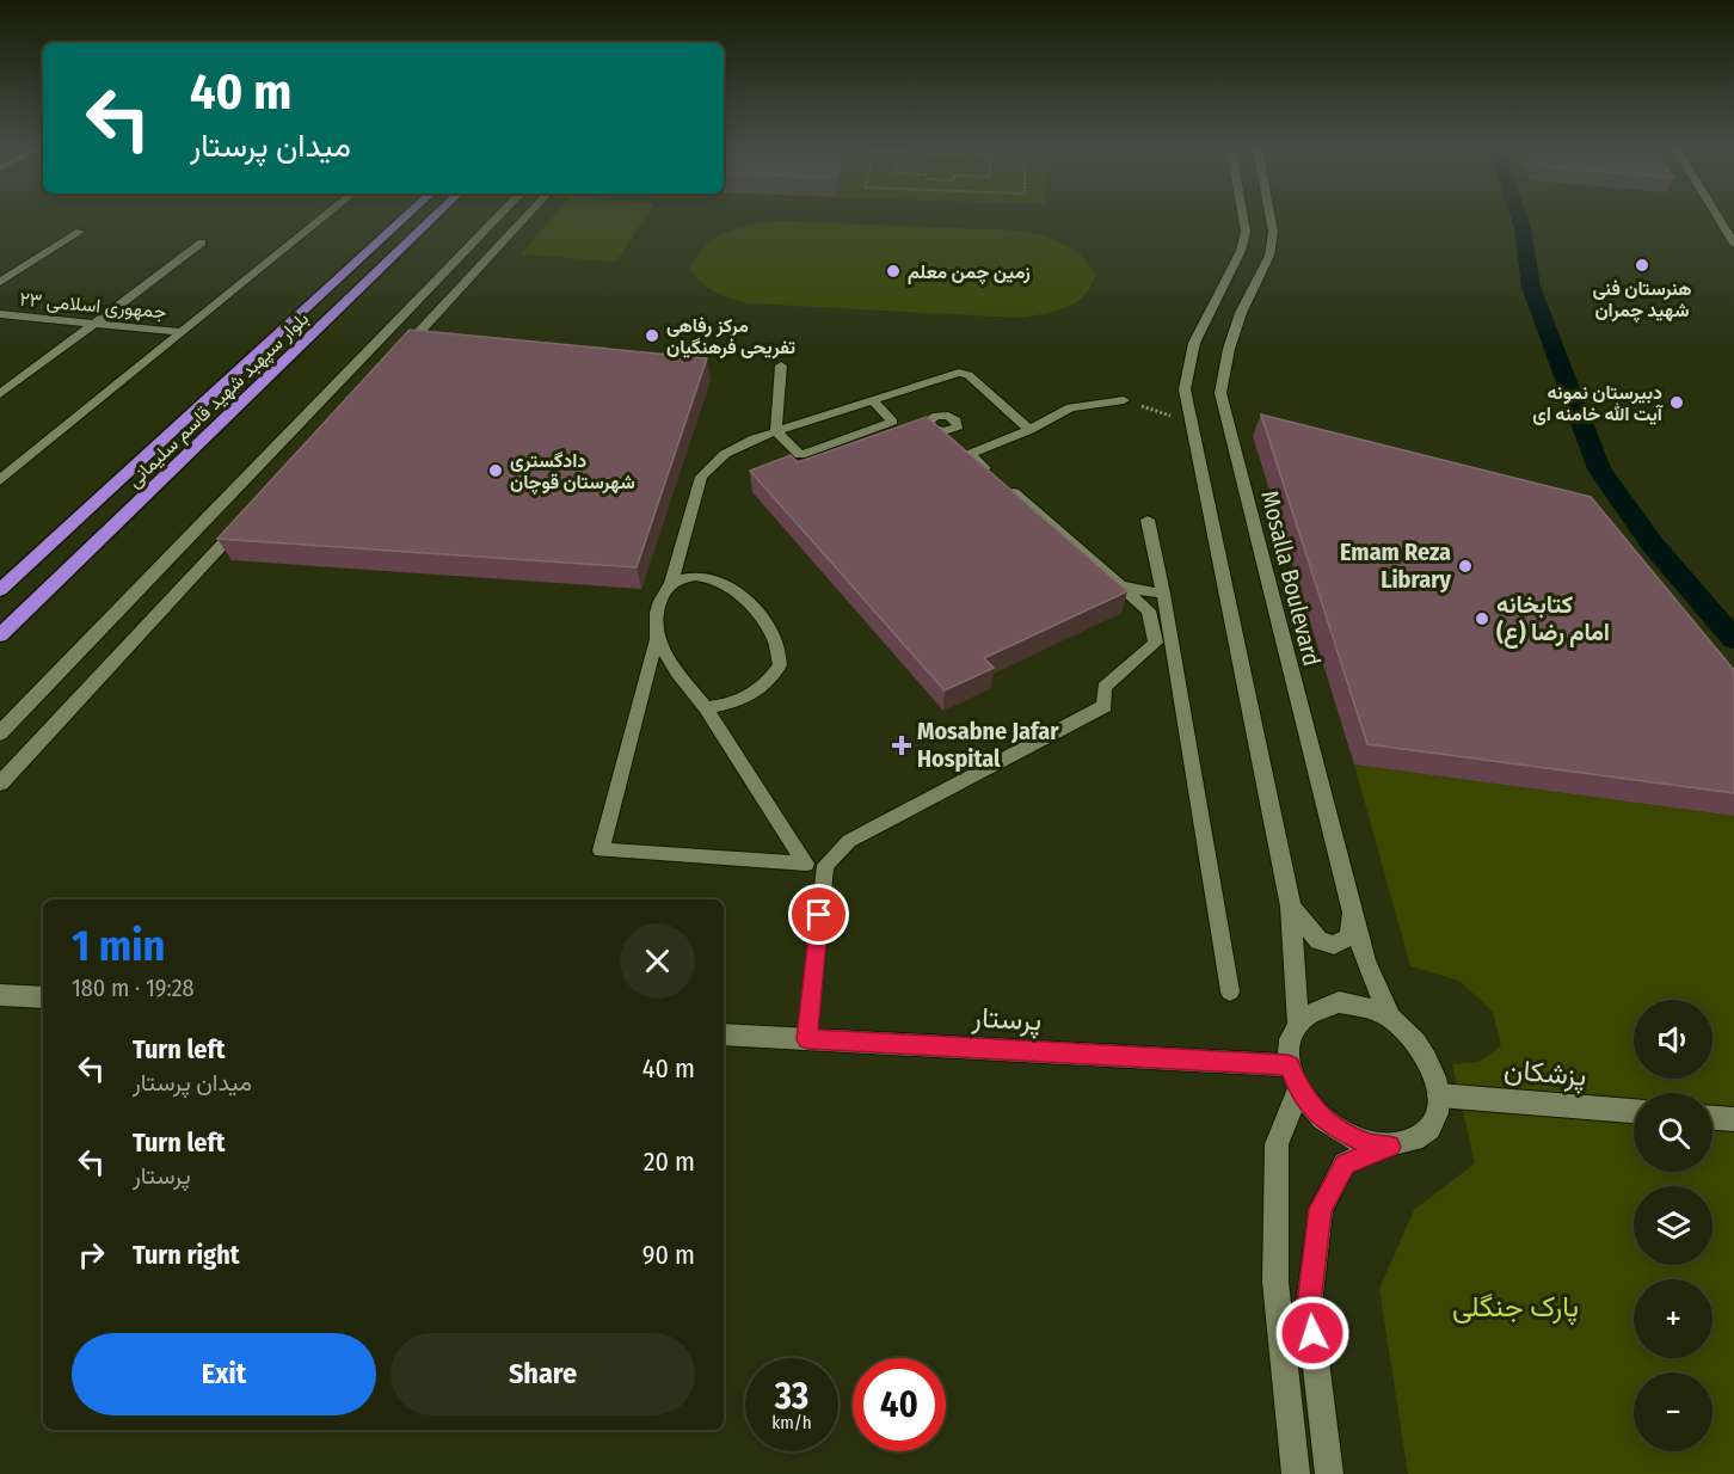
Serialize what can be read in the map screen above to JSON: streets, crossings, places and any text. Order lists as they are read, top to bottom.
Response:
{
  "streets": {
    "highway": ["بلوار سپهبد شهید قاسم سلیمانی"],
    "street": [
      "جمهوری اسلامی ۲۳",
      "Mosalla Boulevard",
      "پرستار",
      "پزشکان"
    ]
  },
  "crossings": [
    ["Mosalla Boulevard", "پرستار"],
    ["Mosalla Boulevard", "پزشکان"],
    ["پرستار", "پزشکان"]
  ],
  "parks": ["پارک جنگلی"],
  "places": {
    "other": [
      "هنرستان فنی شهید چمران",
      "زمین چمن معلم",
      "مرکز رفاهی تفریحی فرهنگیان",
      "دبیرستان نمونه آیت الله خامنه ای",
      "دادگستری شهرستان قوچان",
      "Emam Reza Library",
      "کتابخانه امام رضا (ع)"
    ],
    "health": ["Mosabne Jafar Hospital"]
  },
  "page": {
    "turn": ["40 m", "میدان پرستار"],
    "heading": ["1 min", "180 m · 19:28"],
    "map_buttons": ["+", "−"],
    "list": [
      {
        "name": "Turn left",
        "note": "میدان پرستار",
        "value": "40 m"
      },
      {
        "name": "Turn left",
        "note": "پرستار",
        "value": "20 m"
      },
      {
        "name": "Turn right",
        "value": "90 m"
      }
    ],
    "buttons": ["Exit", "Share"],
    "speed": "33 km/h",
    "limit": "40"
  }
}
